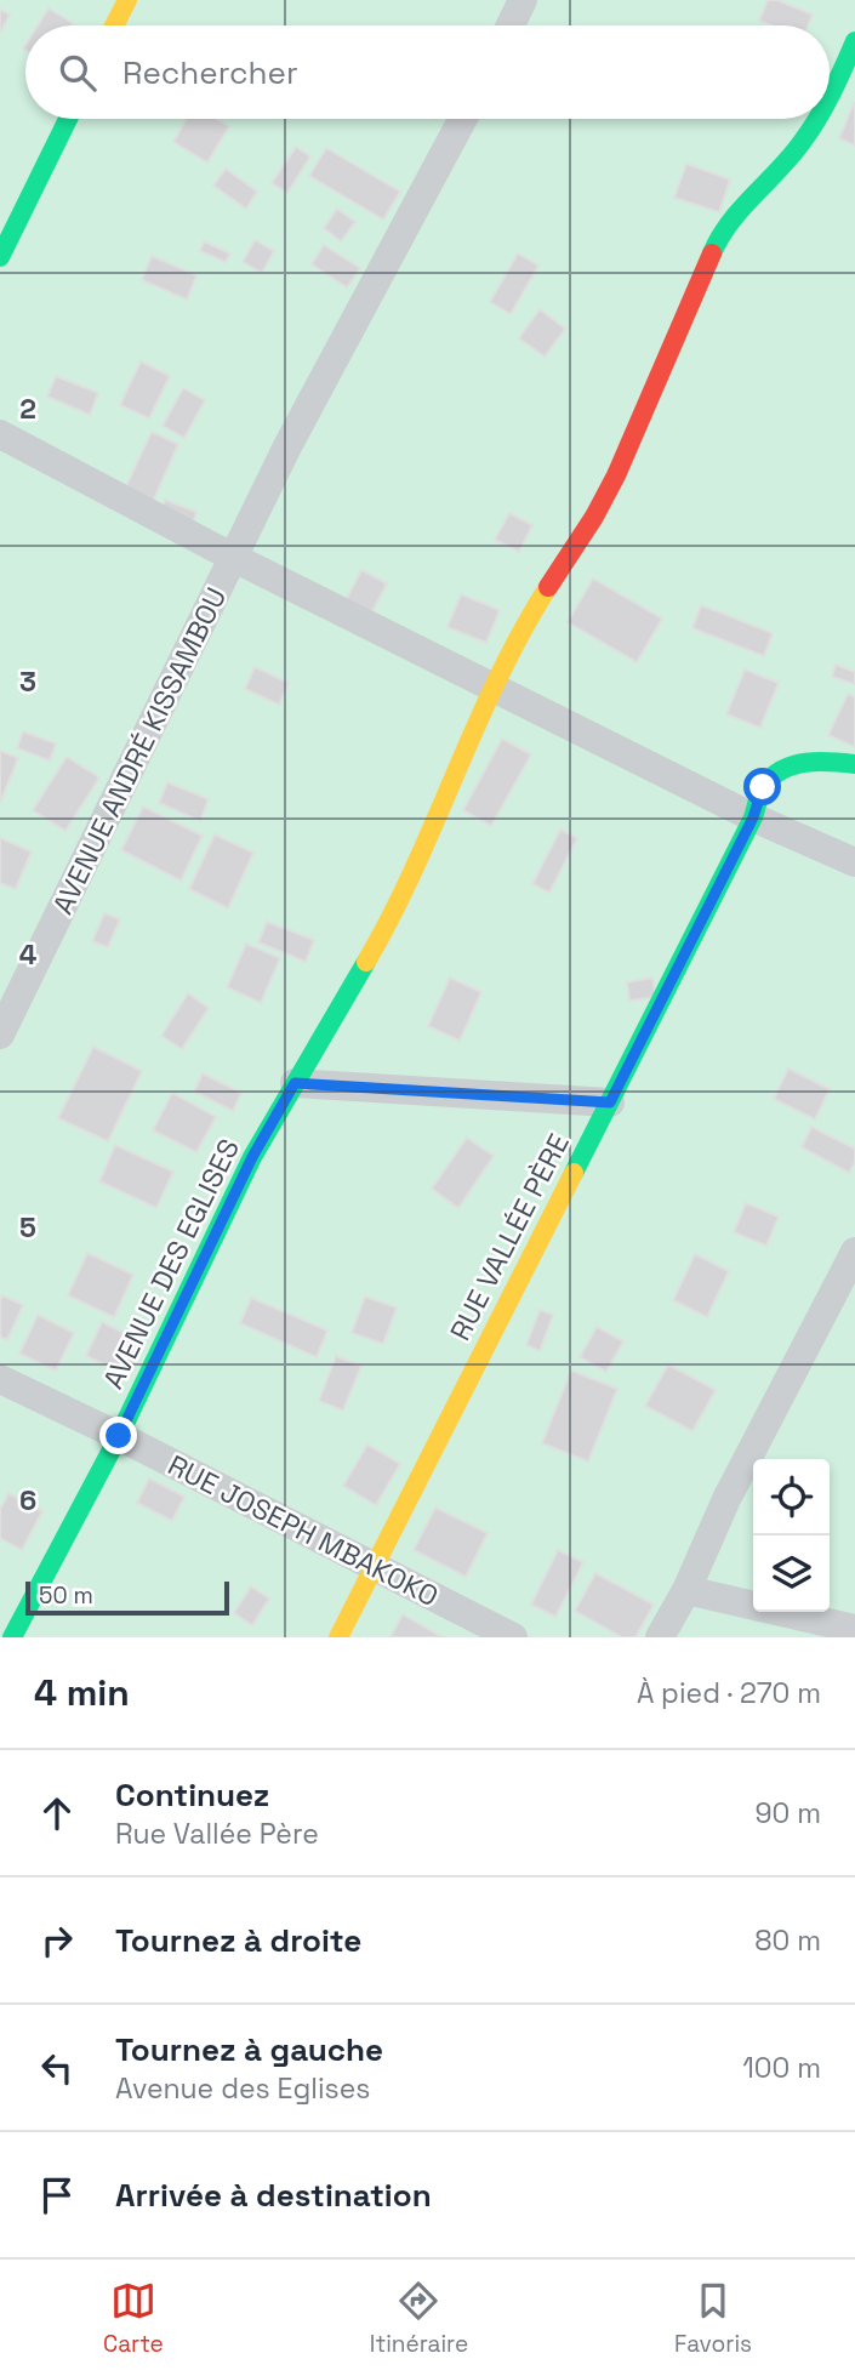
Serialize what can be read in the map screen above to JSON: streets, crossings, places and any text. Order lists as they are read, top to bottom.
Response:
{
  "streets": {
    "main road": ["RUE VALLÉE PÈRE", "AVENUE DES EGLISES"],
    "street": ["AVENUE ANDRÉ KISSAMBOU", "RUE JOSEPH MBAKOKO"]
  },
  "crossings": [
    ["RUE VALLÉE PÈRE", "RUE JOSEPH MBAKOKO"],
    ["AVENUE DES EGLISES", "RUE JOSEPH MBAKOKO"]
  ],
  "scale_bar": "50 m",
  "page": {
    "search": "Rechercher",
    "scale": "50 m",
    "heading": ["4 min", "À pied · 270 m"],
    "list": [
      ["Continuez", "Rue Vallée Père", "90 m"],
      ["Tournez à droite", "80 m"],
      ["Tournez à gauche", "Avenue des Eglises", "100 m"],
      "Arrivée à destination"
    ],
    "nav": ["Carte", "Itinéraire", "Favoris"]
  },
  "grid": {
    "rows": [
      "2",
      "3",
      "4",
      "5",
      "6"
    ]
  }
}
